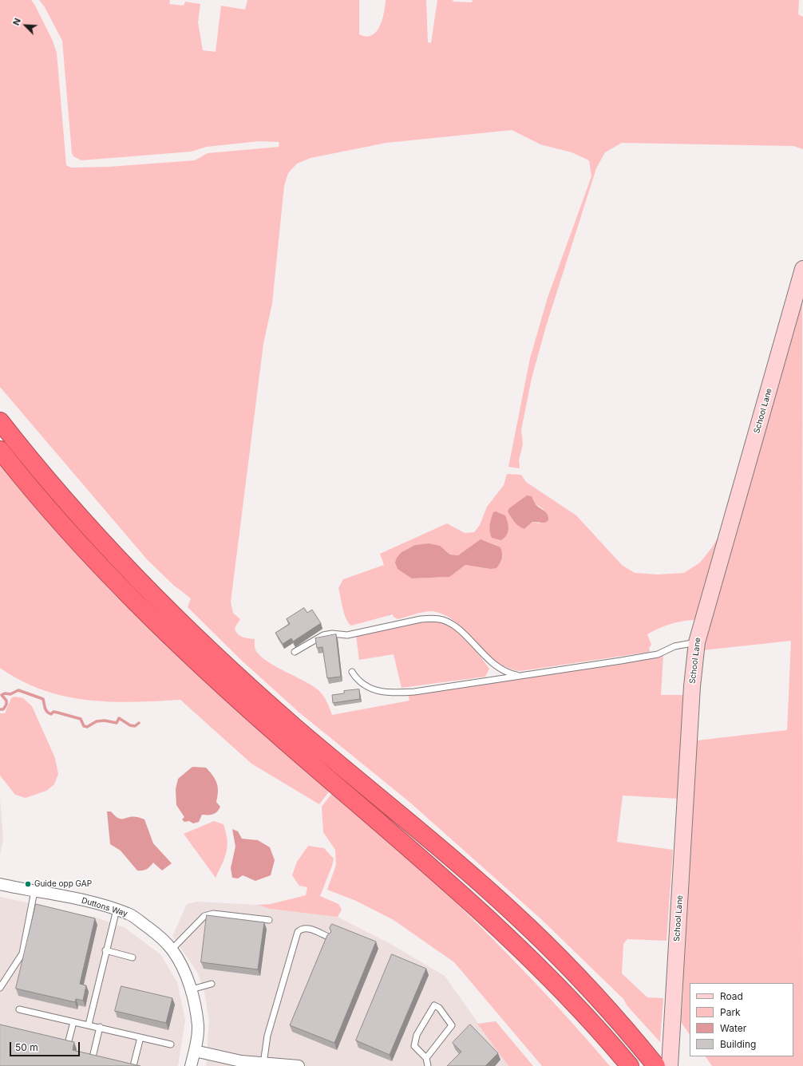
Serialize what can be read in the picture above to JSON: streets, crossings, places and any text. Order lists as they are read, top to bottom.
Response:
{
  "streets": {
    "main road": ["School Lane"],
    "street": ["Duttons Way"]
  },
  "places": ["Guide opp GAP"],
  "legend": [
    "Road",
    "Park",
    "Water",
    "Building"
  ],
  "scale_bar": "50 m",
  "north": "top left"
}
